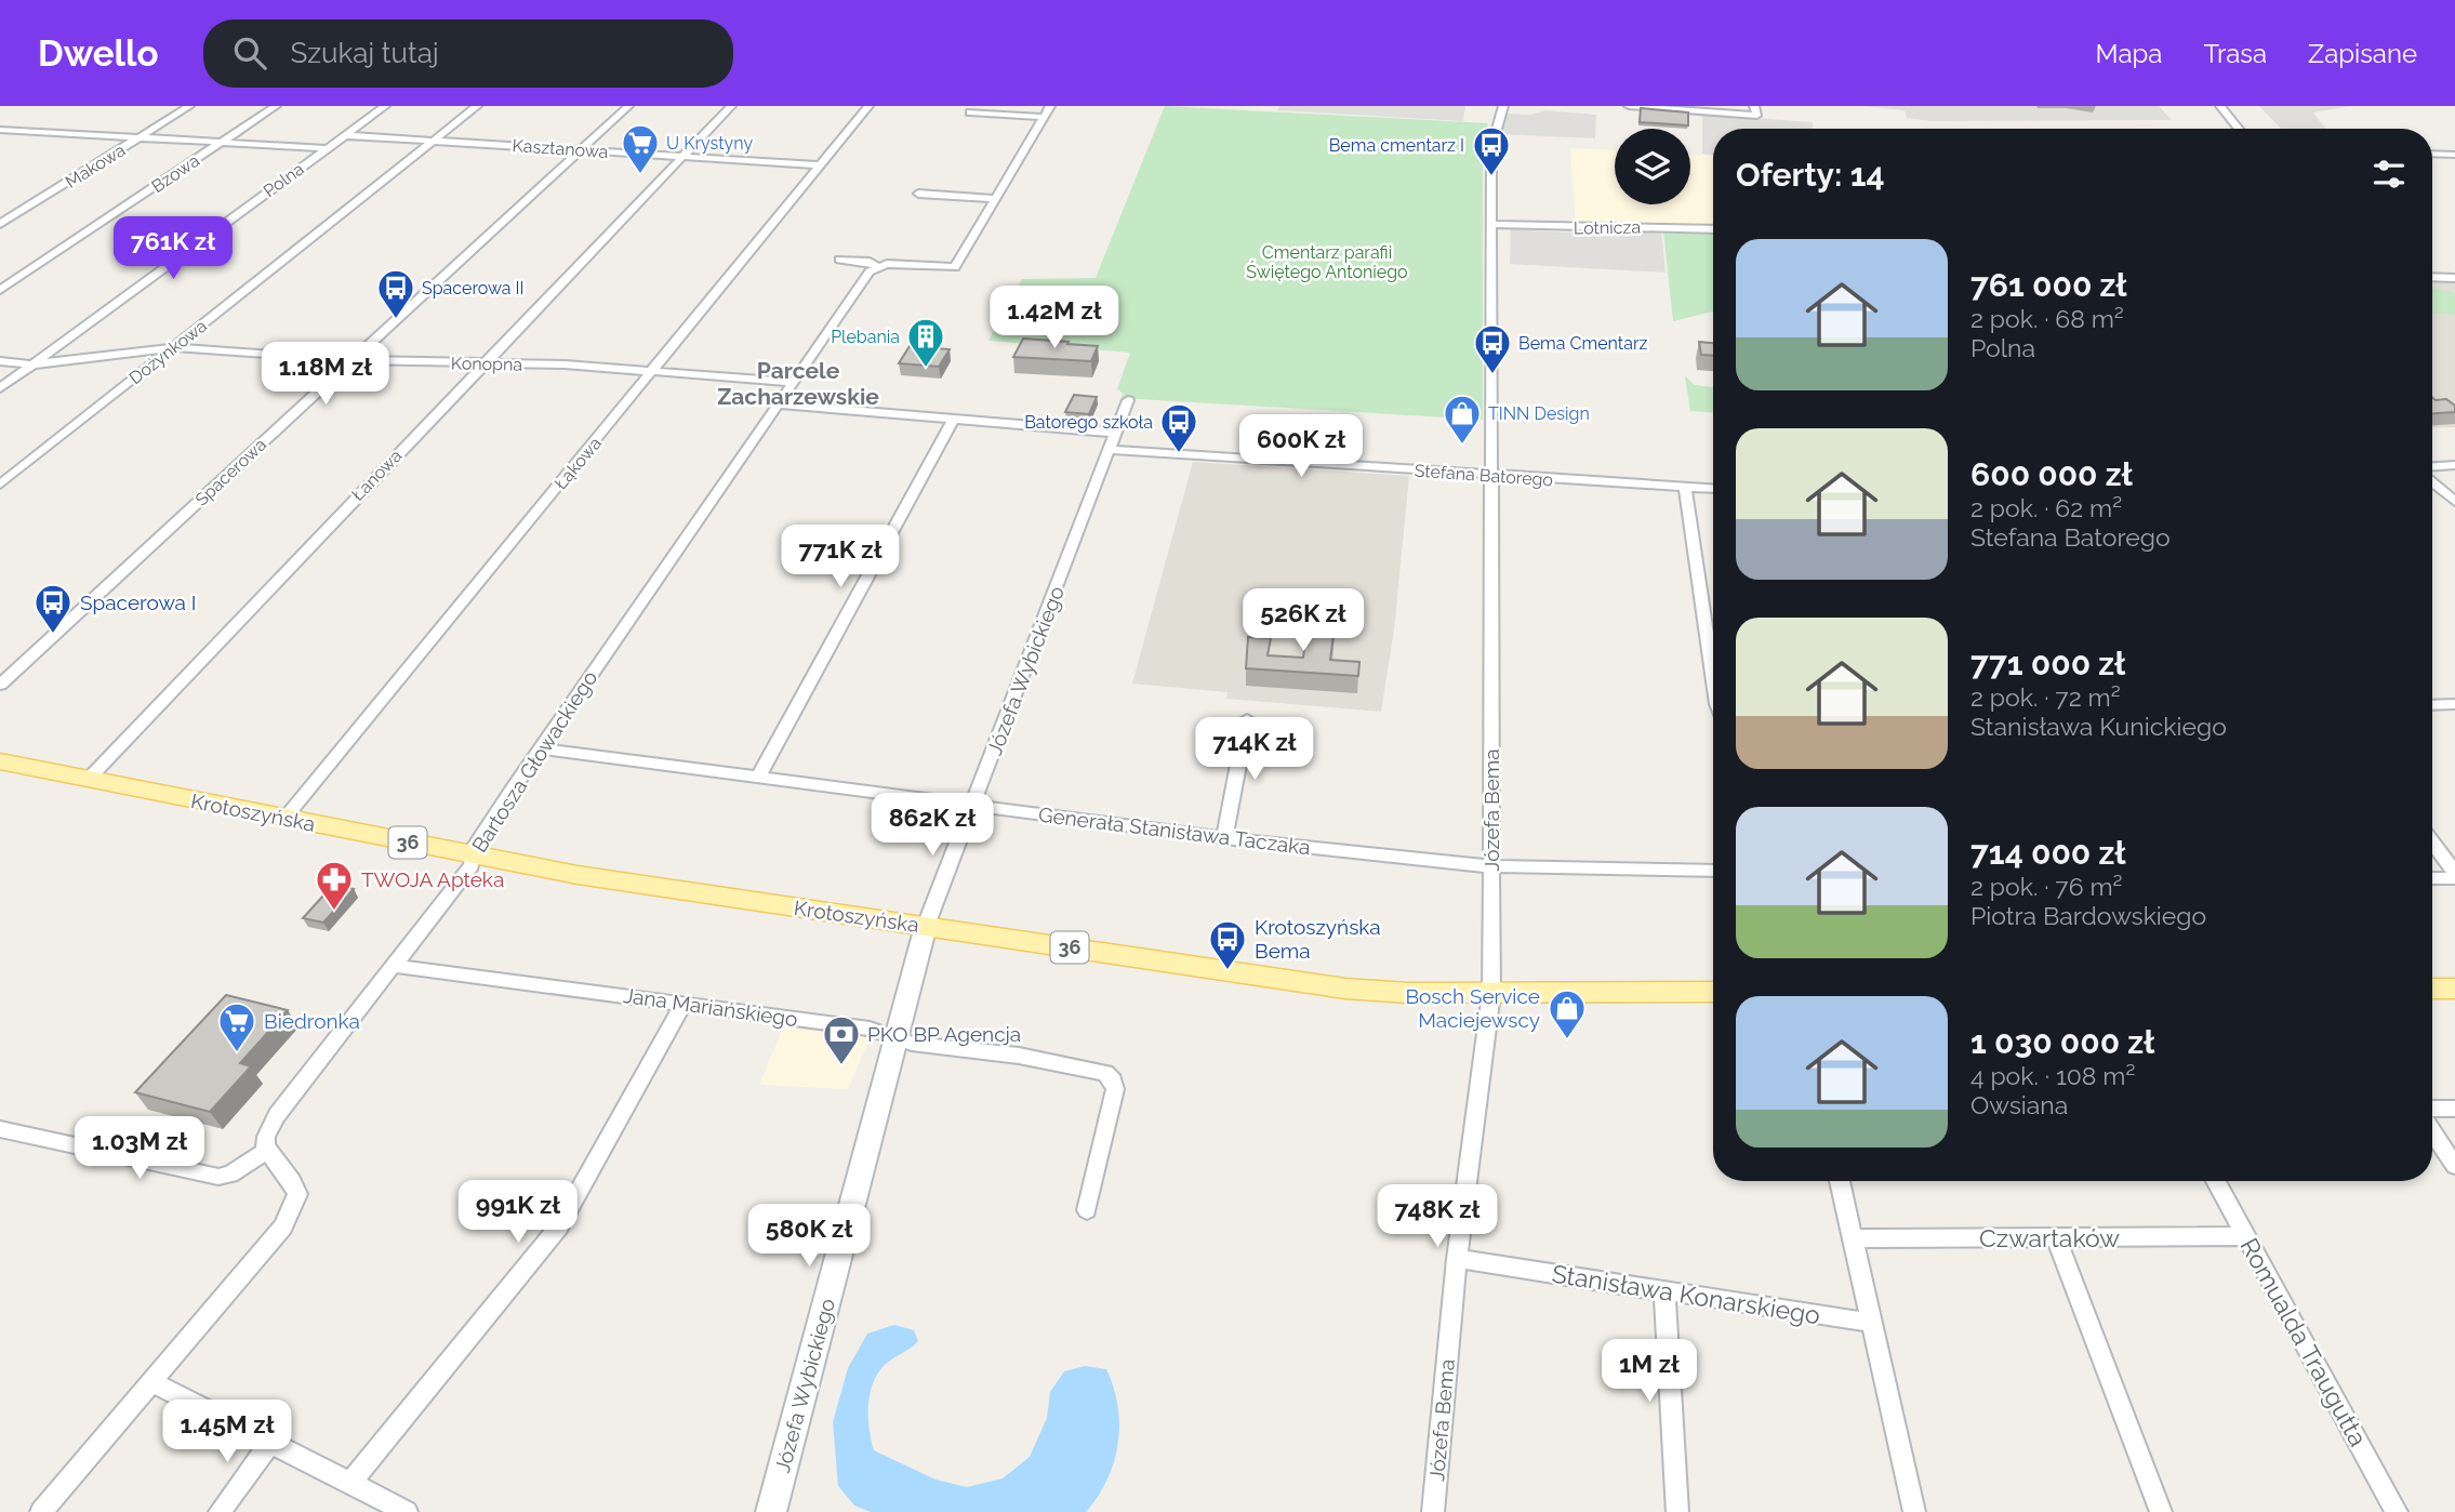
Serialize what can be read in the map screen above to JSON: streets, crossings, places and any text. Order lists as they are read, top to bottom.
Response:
{
  "streets": {
    "main road": ["Krotoszyńska", "36"],
    "street": [
      "Kasztanowa",
      "Makowa",
      "Bzowa",
      "Polna",
      "Lotnicza",
      "Dożynkowa",
      "Konopna",
      "Łąkowa",
      "Spacerowa",
      "Łanowa",
      "Stefana Batorego",
      "Józefa Wybickiego",
      "Bartosza Głowackiego",
      "Józefa Bema",
      "Generała Stanisława Taczaka",
      "Jana Mariańskiego",
      "Czwartaków",
      "Stanisława Konarskiego",
      "Romualda Traugutta"
    ]
  },
  "crossings": [
    ["Kasztanowa", "Polna"],
    ["Kasztanowa", "Dożynkowa"],
    ["Kasztanowa", "Łąkowa"],
    ["Kasztanowa", "Spacerowa"],
    ["Kasztanowa", "Łanowa"],
    ["Polna", "Konopna"],
    ["Lotnicza", "Józefa Bema"],
    ["Dożynkowa", "Konopna"],
    ["Konopna", "Łąkowa"],
    ["Konopna", "Spacerowa"],
    ["Konopna", "Łanowa"],
    ["Konopna", "Bartosza Głowackiego"],
    ["Łąkowa", "Krotoszyńska"],
    ["Łanowa", "Krotoszyńska"],
    ["Stefana Batorego", "Józefa Wybickiego"],
    ["Stefana Batorego", "Józefa Bema"],
    ["Józefa Wybickiego", "Krotoszyńska"],
    ["Józefa Wybickiego", "Generała Stanisława Taczaka"],
    ["Józefa Wybickiego", "Jana Mariańskiego"],
    ["Bartosza Głowackiego", "Krotoszyńska"],
    ["Bartosza Głowackiego", "Generała Stanisława Taczaka"],
    ["Bartosza Głowackiego", "Jana Mariańskiego"],
    ["Józefa Bema", "Krotoszyńska"],
    ["Józefa Bema", "Generała Stanisława Taczaka"],
    ["Józefa Bema", "Stanisława Konarskiego"],
    ["Czwartaków", "Romualda Traugutta"]
  ],
  "districts": ["Parcele Zacharzewskie"],
  "parks": ["Cmentarz parafii Świętego Antoniego"],
  "places": {
    "supermarket": ["U Krystyny", "Biedronka"],
    "bus stop": [
      "Bema cmentarz I",
      "Spacerowa II",
      "Bema Cmentarz",
      "Batorego szkoła",
      "Spacerowa I",
      "Krotoszyńska Bema"
    ],
    "building": ["Plebania"],
    "shop": ["TINN Design", "Bosch Service Maciejewscy"],
    "pharmacy": ["TWOJA Apteka"],
    "bank": ["PKO BP Agencja"]
  },
  "page": {
    "header": "Dwello",
    "search": "Szukaj tutaj",
    "nav": ["Mapa", "Trasa", "Zapisane"],
    "heading": "Oferty: 14",
    "price": [
      "761K zł",
      "1.42M zł",
      "1.18M zł",
      "600K zł",
      "771K zł",
      "526K zł",
      "714K zł",
      "862K zł",
      "1.03M zł",
      "991K zł",
      "748K zł",
      "580K zł",
      "1M zł",
      "1.45M zł"
    ],
    "list": [
      {
        "name": "761 000 zł",
        "note": "2 pok. · 68 m² · Polna"
      },
      {
        "name": "600 000 zł",
        "note": "2 pok. · 62 m² · Stefana Batorego"
      },
      {
        "name": "771 000 zł",
        "note": "2 pok. · 72 m² · Stanisława Kunickiego"
      },
      {
        "name": "714 000 zł",
        "note": "2 pok. · 76 m² · Piotra Bardowskiego"
      },
      {
        "name": "1 030 000 zł",
        "note": "4 pok. · 108 m² · Owsiana"
      }
    ]
  }
}
